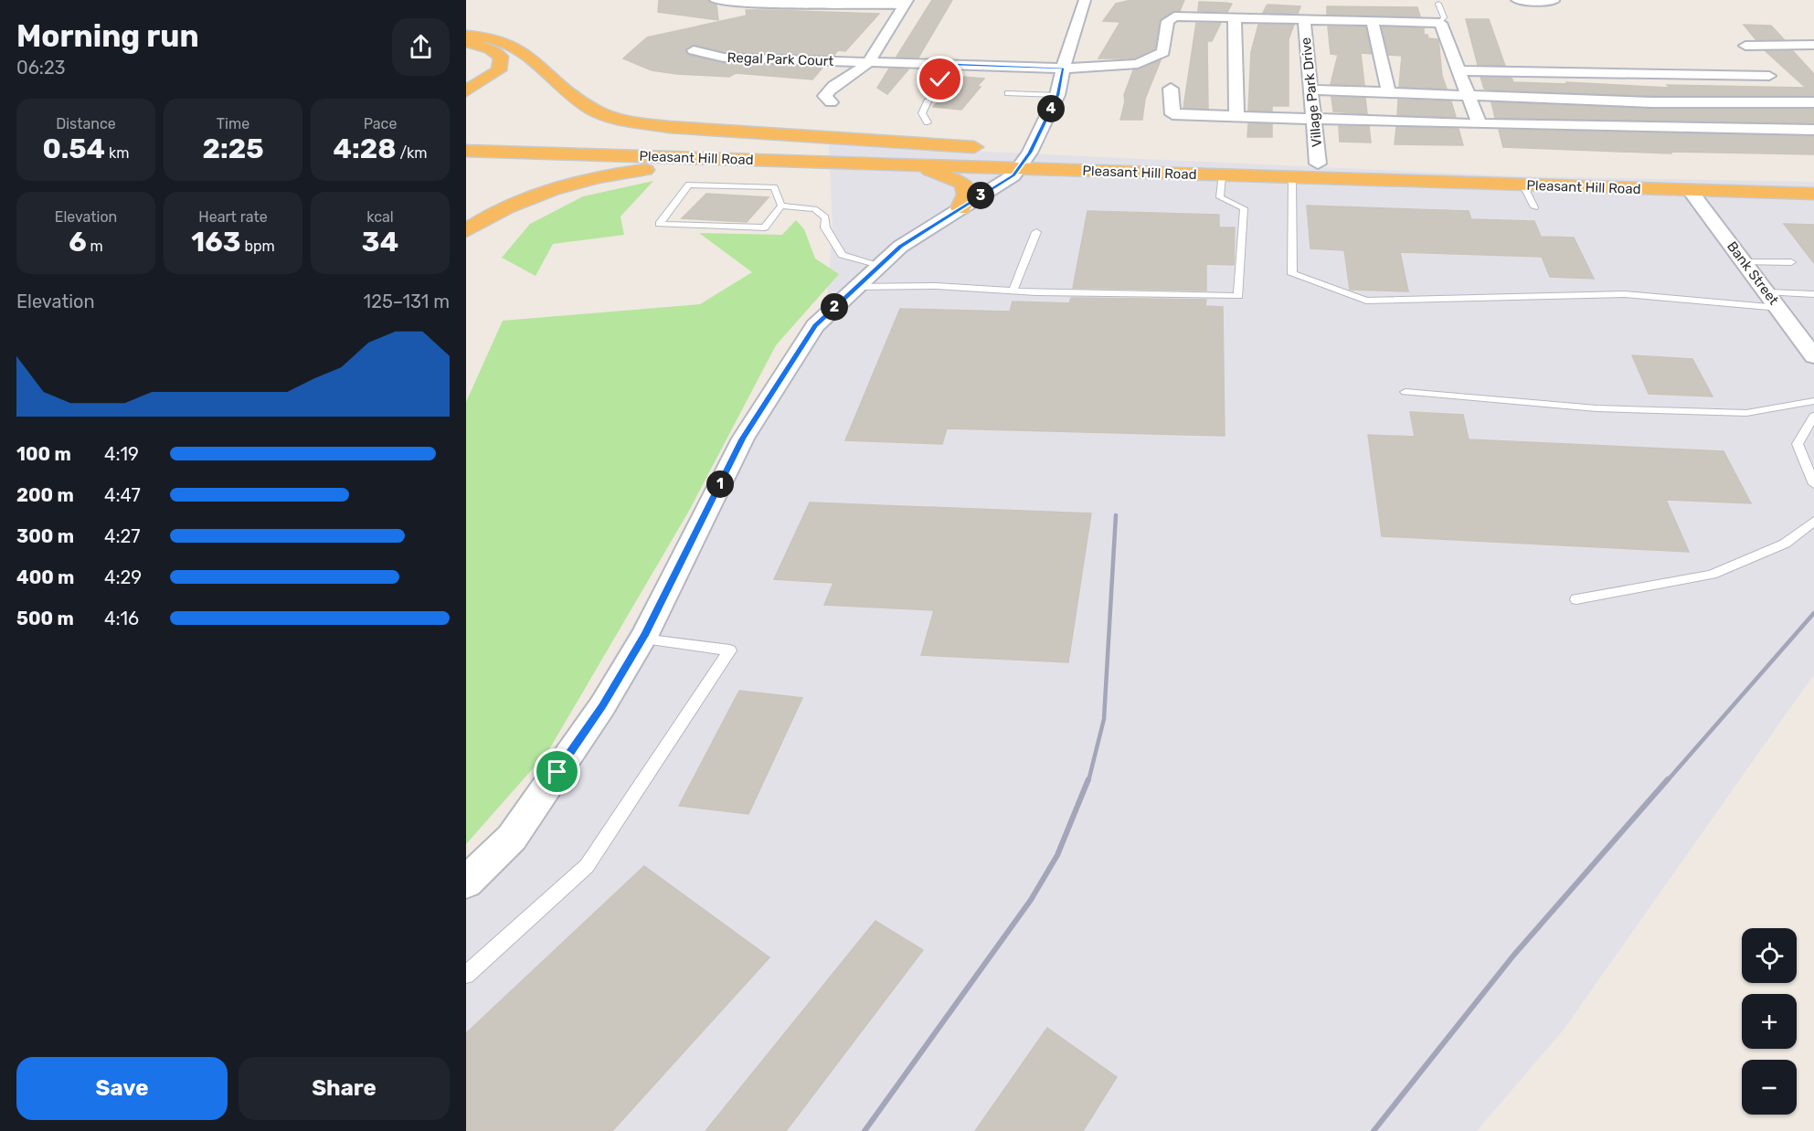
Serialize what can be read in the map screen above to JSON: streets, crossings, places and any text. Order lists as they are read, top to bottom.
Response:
{
  "streets": {
    "highway": ["Pleasant Hill Road"],
    "street": ["Regal Park Court", "Village Park Drive", "Bank Street"]
  },
  "crossings": [
    ["Village Park Drive", "Pleasant Hill Road"],
    ["Pleasant Hill Road", "Bank Street"]
  ],
  "page": {
    "heading": ["Morning run", "06:23"],
    "stats": [
      ["Distance", "0.54 km"],
      ["Time", "2:25"],
      ["Pace", "4:28 /km"],
      ["Elevation", "6 m"],
      ["Heart rate", "163 bpm"],
      ["kcal", "34"]
    ],
    "pins": [
      "4",
      "3",
      "2",
      "1"
    ],
    "chart": ["Elevation", "125–131 m"],
    "list": [
      {
        "name": "100 m",
        "note": "4:19"
      },
      {
        "name": "200 m",
        "note": "4:47"
      },
      {
        "name": "300 m",
        "note": "4:27"
      },
      {
        "name": "400 m",
        "note": "4:29"
      },
      {
        "name": "500 m",
        "note": "4:16"
      }
    ],
    "map_buttons": ["+", "−"],
    "buttons": ["Save", "Share"]
  }
}
